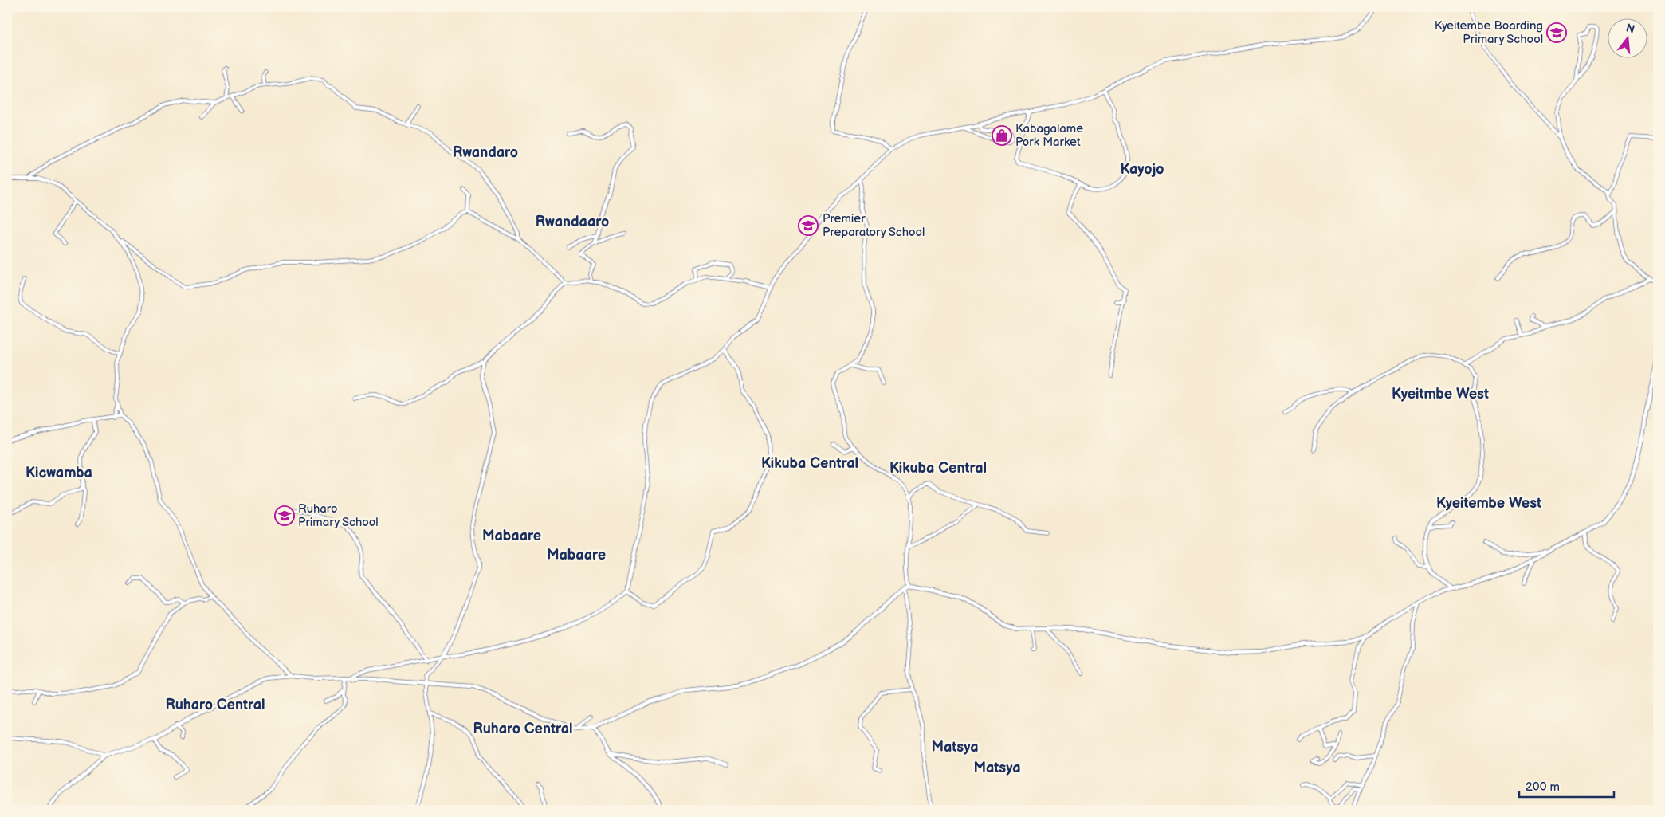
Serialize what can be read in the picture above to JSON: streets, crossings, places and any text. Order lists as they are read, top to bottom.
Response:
{
  "districts": [
    "Rwandaro",
    "Kayojo",
    "Rwandaaro",
    "Kyeitmbe West",
    "Kikuba Central",
    "Kikuba Central",
    "Kicwamba",
    "Kyeitembe West",
    "Mabaare",
    "Mabaare",
    "Ruharo Central",
    "Ruharo Central",
    "Matsya",
    "Matsya"
  ],
  "places": {
    "school or university": ["Kyeitembe Boarding Primary School", "Premier Preparatory School", "Ruharo Primary School"],
    "shop": ["Kabagalame Pork Market"]
  },
  "scale_bar": "200 m",
  "north": "top"
}
